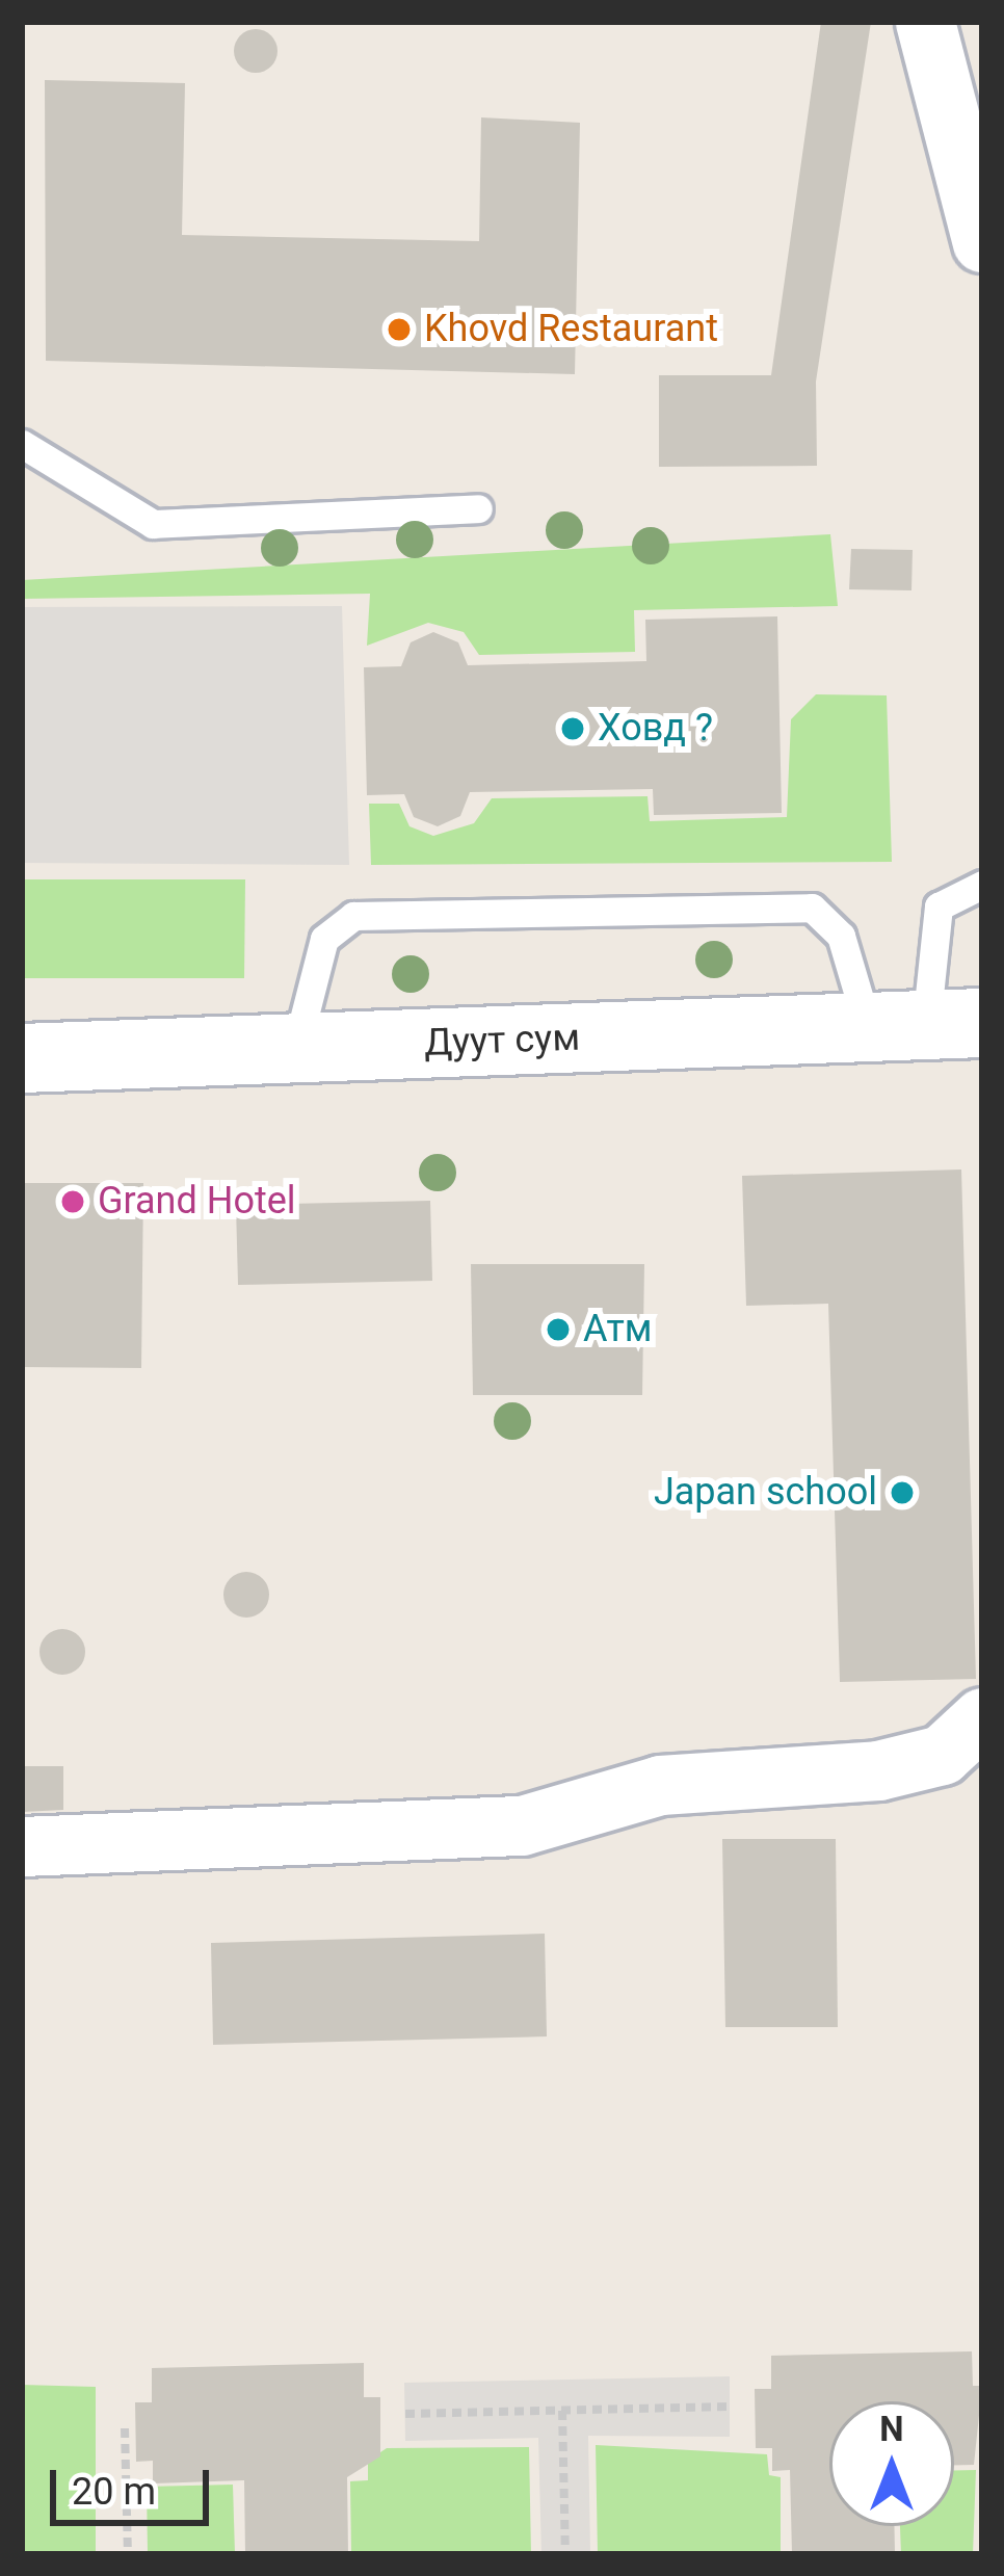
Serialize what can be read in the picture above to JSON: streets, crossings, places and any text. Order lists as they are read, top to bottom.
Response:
{
  "streets": {
    "main road": ["Дуут сум"]
  },
  "places": [
    "Khovd Restaurant",
    "Ховд ?",
    "Grand Hotel",
    "Атм",
    "Japan school"
  ],
  "scale_bar": "20 m",
  "north": "top"
}
